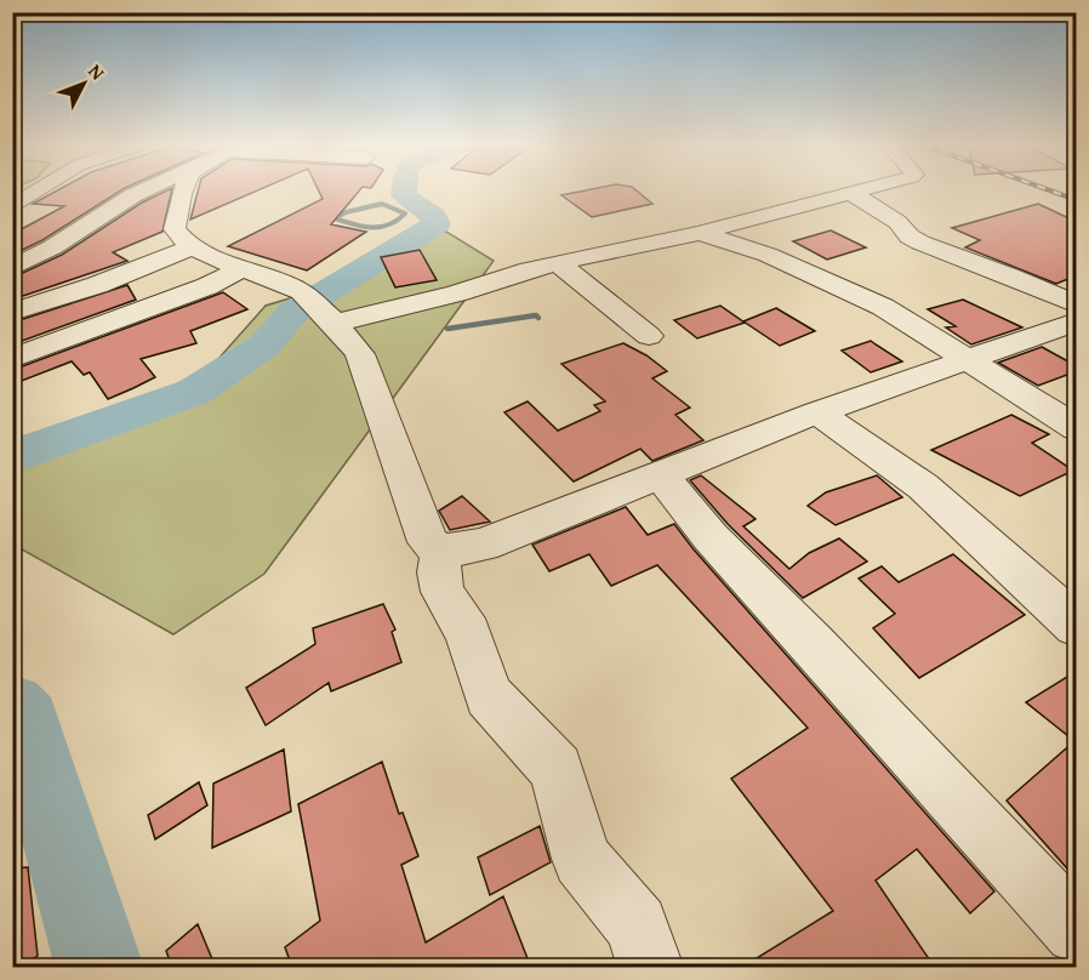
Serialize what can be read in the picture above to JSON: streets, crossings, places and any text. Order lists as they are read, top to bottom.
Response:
{
  "north": "top right"
}
